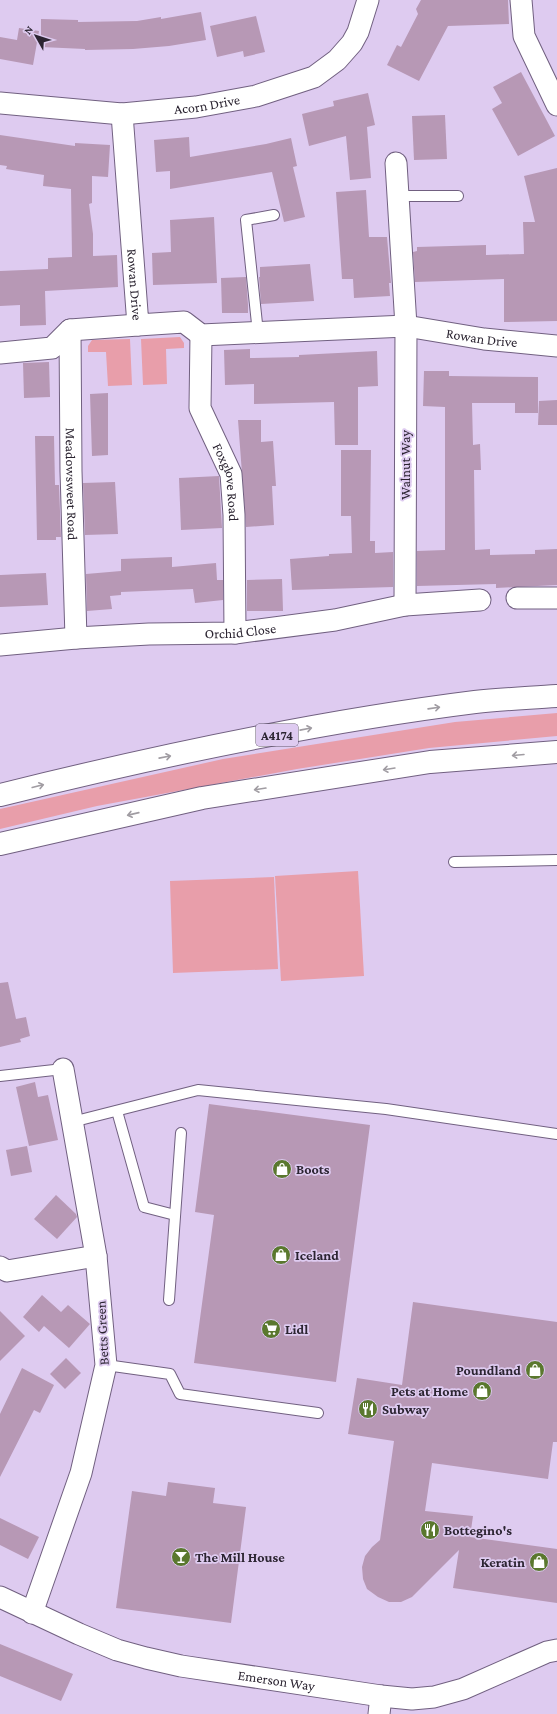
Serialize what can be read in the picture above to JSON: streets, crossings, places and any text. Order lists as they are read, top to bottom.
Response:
{
  "streets": {
    "highway": ["A4174"],
    "street": [
      "Acorn Drive",
      "Rowan Drive",
      "Walnut Way",
      "Foxglove Road",
      "Meadowsweet Road",
      "Orchid Close",
      "Betts Green",
      "Emerson Way"
    ]
  },
  "crossings": [
    ["Acorn Drive", "Rowan Drive"],
    ["Rowan Drive", "Walnut Way"],
    ["Rowan Drive", "Foxglove Road"],
    ["Walnut Way", "Orchid Close"],
    ["Foxglove Road", "Orchid Close"],
    ["Meadowsweet Road", "Orchid Close"],
    ["Betts Green", "Emerson Way"]
  ],
  "places": {
    "shop": [
      "Boots",
      "Iceland",
      "Poundland",
      "Pets at Home",
      "Keratin"
    ],
    "supermarket": ["Lidl"],
    "restaurant": ["Subway", "Bottegino's"],
    "bar": ["The Mill House"]
  },
  "north": "top left"
}
